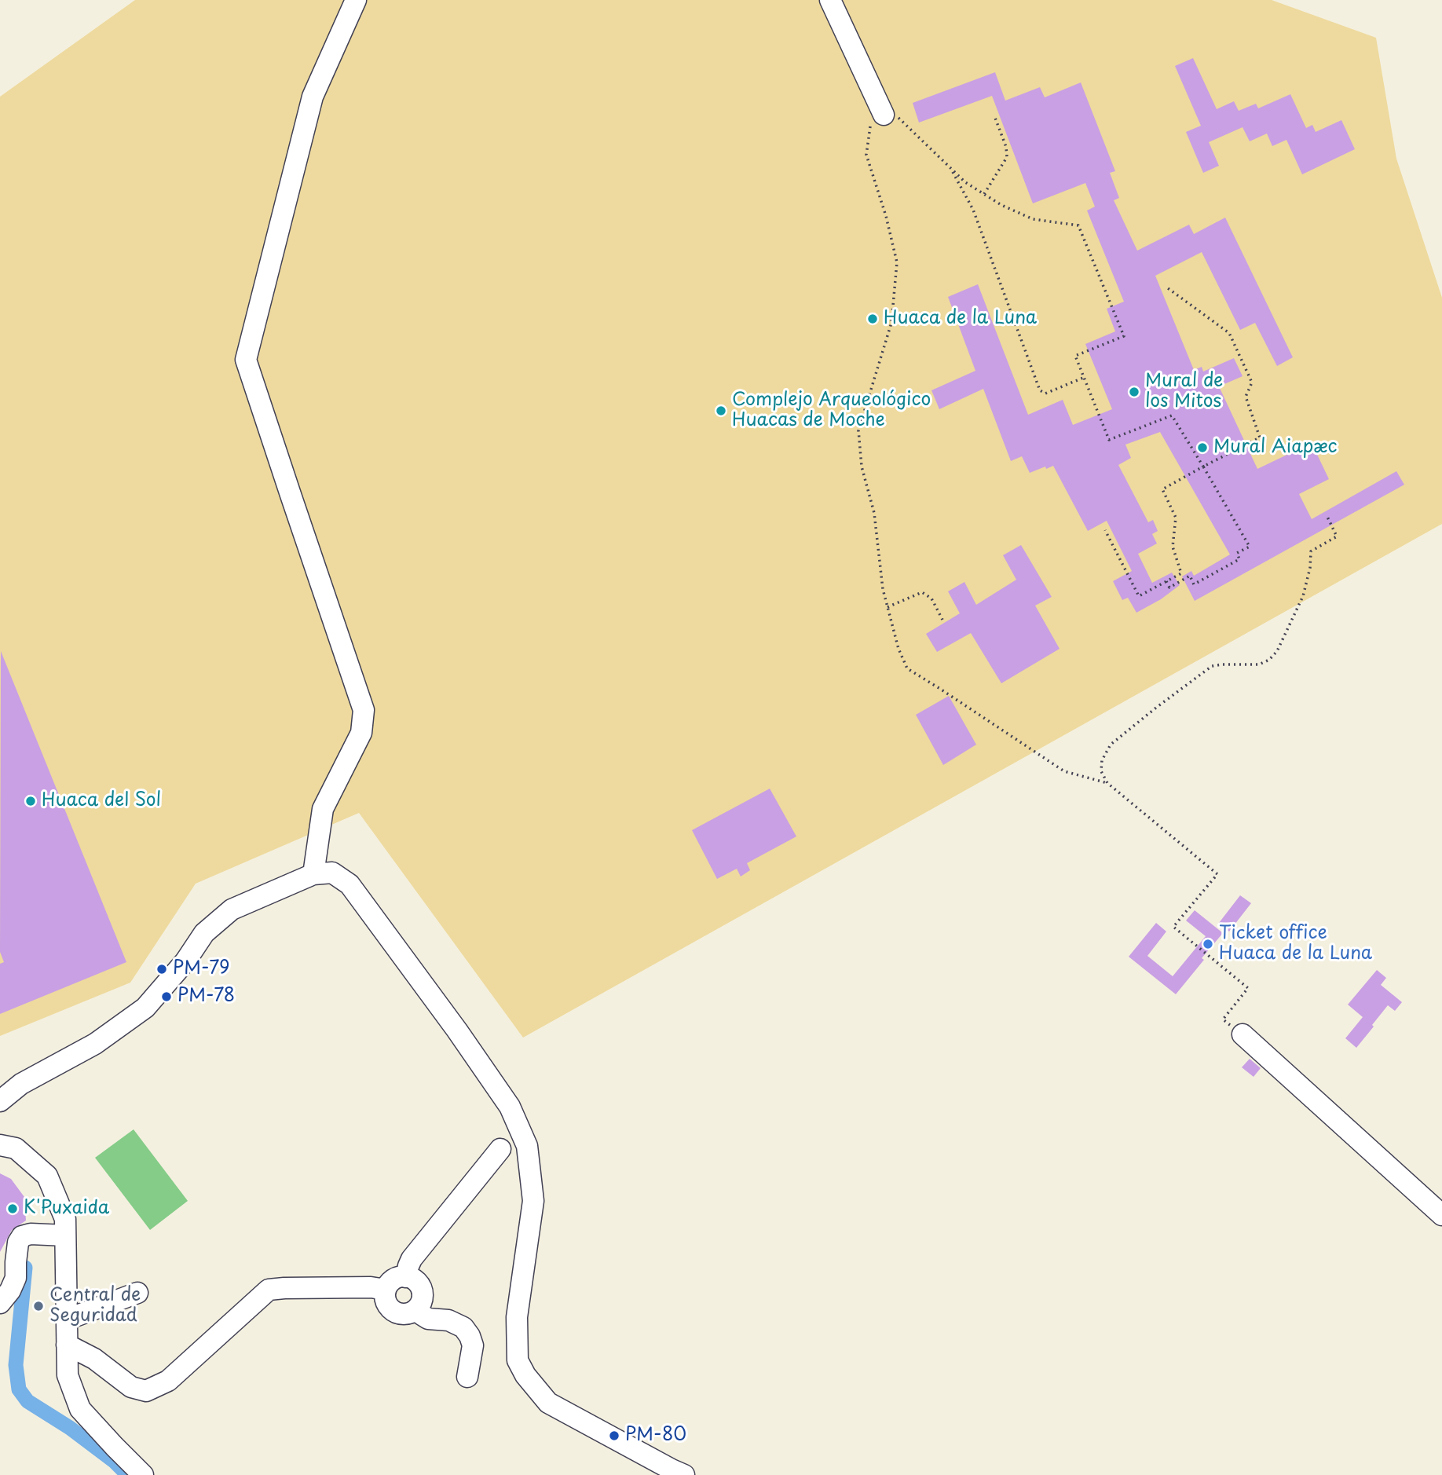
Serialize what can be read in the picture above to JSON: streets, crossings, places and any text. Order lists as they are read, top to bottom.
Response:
{
  "places": [
    "Huaca de la Luna",
    "Mural de los Mitos",
    "Complejo Arqueológico Huacas de Moche",
    "Mural Aiapæc",
    "Huaca del Sol",
    "Ticket office Huaca de la Luna",
    "PM-79",
    "PM-78",
    "K'Puxaida",
    "Central de Seguridad",
    "PM-80"
  ]
}
